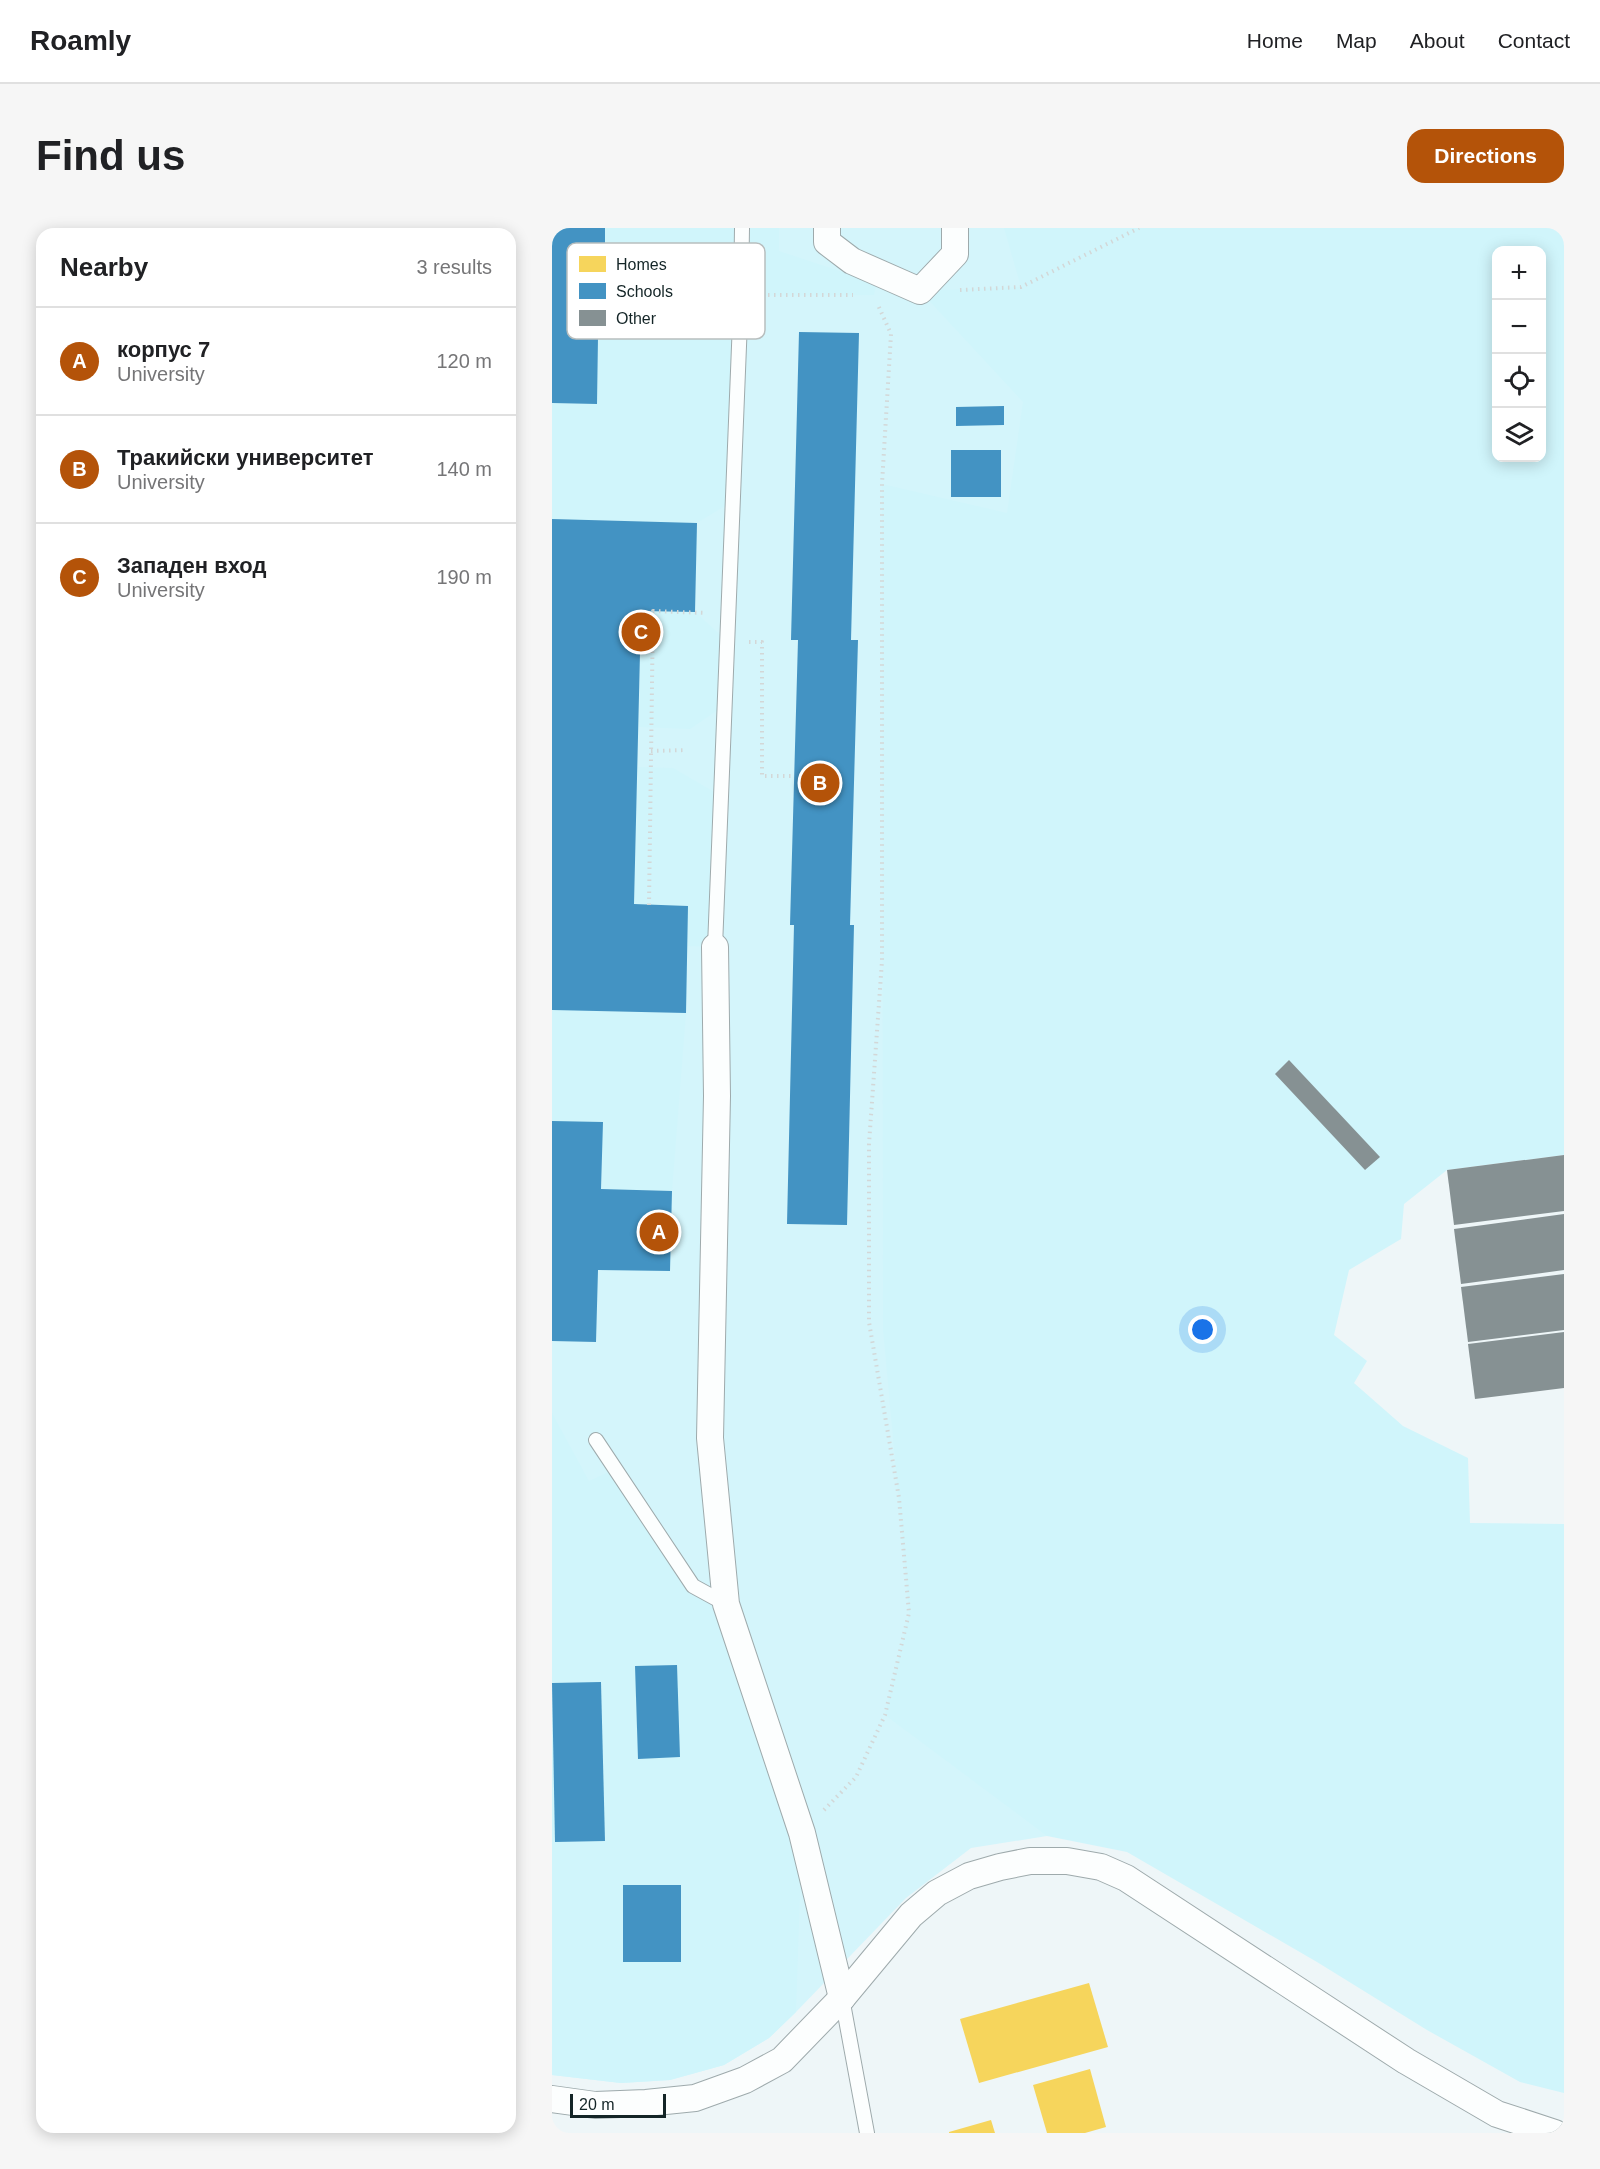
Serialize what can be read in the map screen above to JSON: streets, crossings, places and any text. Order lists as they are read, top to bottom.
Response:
{
  "legend": ["Homes", "Schools", "Other"],
  "scale_bar": "20 m",
  "page": {
    "header": "Roamly",
    "nav": [
      "Home",
      "Map",
      "About",
      "Contact"
    ],
    "buttons": "Directions",
    "title": "Find us",
    "heading": ["Nearby", "3 results"],
    "map_buttons": ["+", "−"],
    "list": [
      {
        "mark": "A",
        "name": "корпус 7",
        "note": "University",
        "value": "120 m"
      },
      {
        "mark": "B",
        "name": "Тракийски университет",
        "note": "University",
        "value": "140 m"
      },
      {
        "mark": "C",
        "name": "Западен вход",
        "note": "University",
        "value": "190 m"
      }
    ],
    "pins": ["C", "B", "A"],
    "scale": "20 m"
  }
}
